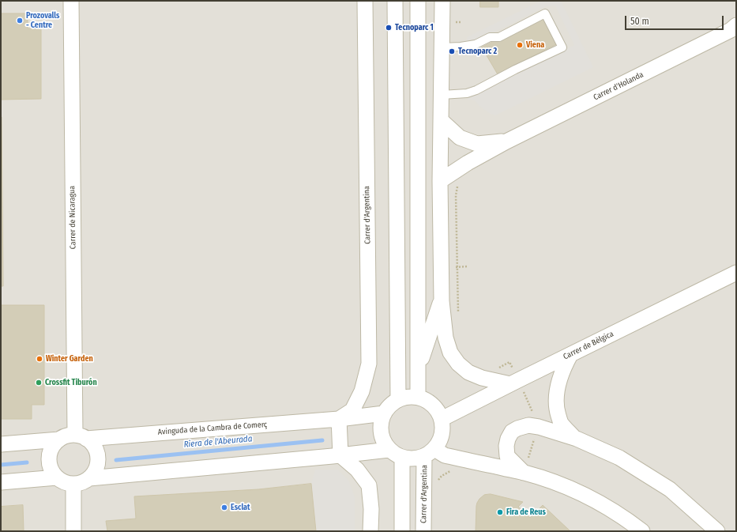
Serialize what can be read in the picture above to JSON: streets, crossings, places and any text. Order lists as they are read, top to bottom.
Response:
{
  "streets": {
    "street": [
      "Carrer d'Holanda",
      "Carrer d'Argentina",
      "Carrer de Nicaragua",
      "Carrer de Bèlgica",
      "Avinguda de la Cambra de Comerç"
    ]
  },
  "crossings": [
    ["Carrer d'Argentina", "Carrer de Bèlgica"],
    ["Carrer d'Argentina", "Avinguda de la Cambra de Comerç"],
    ["Carrer de Nicaragua", "Avinguda de la Cambra de Comerç"],
    ["Carrer de Bèlgica", "Avinguda de la Cambra de Comerç"]
  ],
  "water": ["Riera de l'Abeurada"],
  "places": [
    "Prozovalls - Centre",
    "Tecnoparc 1",
    "Viena",
    "Tecnoparc 2",
    "Winter Garden",
    "Crossfit Tiburón",
    "Esclat",
    "Fira de Reus"
  ],
  "scale_bar": "50 m"
}
